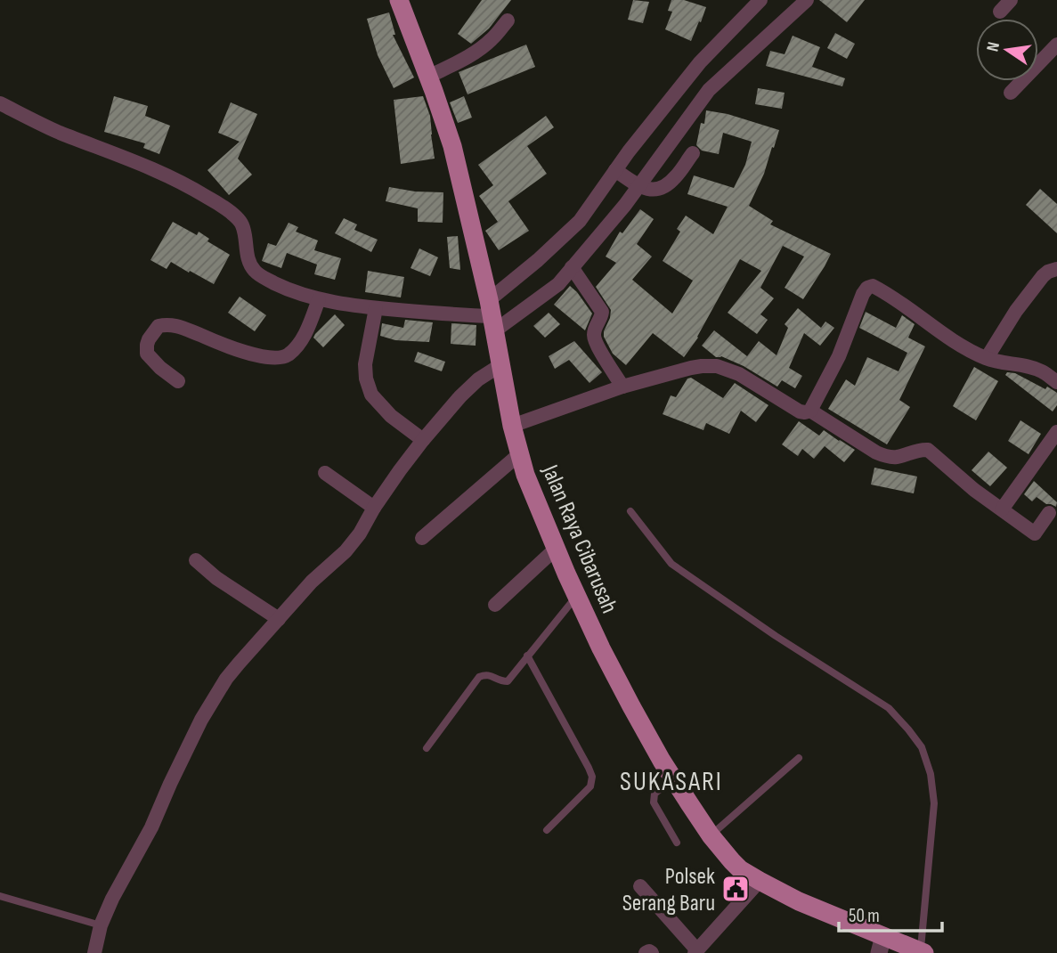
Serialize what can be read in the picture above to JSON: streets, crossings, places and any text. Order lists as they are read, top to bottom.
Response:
{
  "streets": {
    "main road": ["Jalan Raya Cibarusah"]
  },
  "districts": ["SUKASARI"],
  "places": {
    "public building": ["Polsek Serang Baru"]
  },
  "scale_bar": "50 m",
  "north": "left"
}
